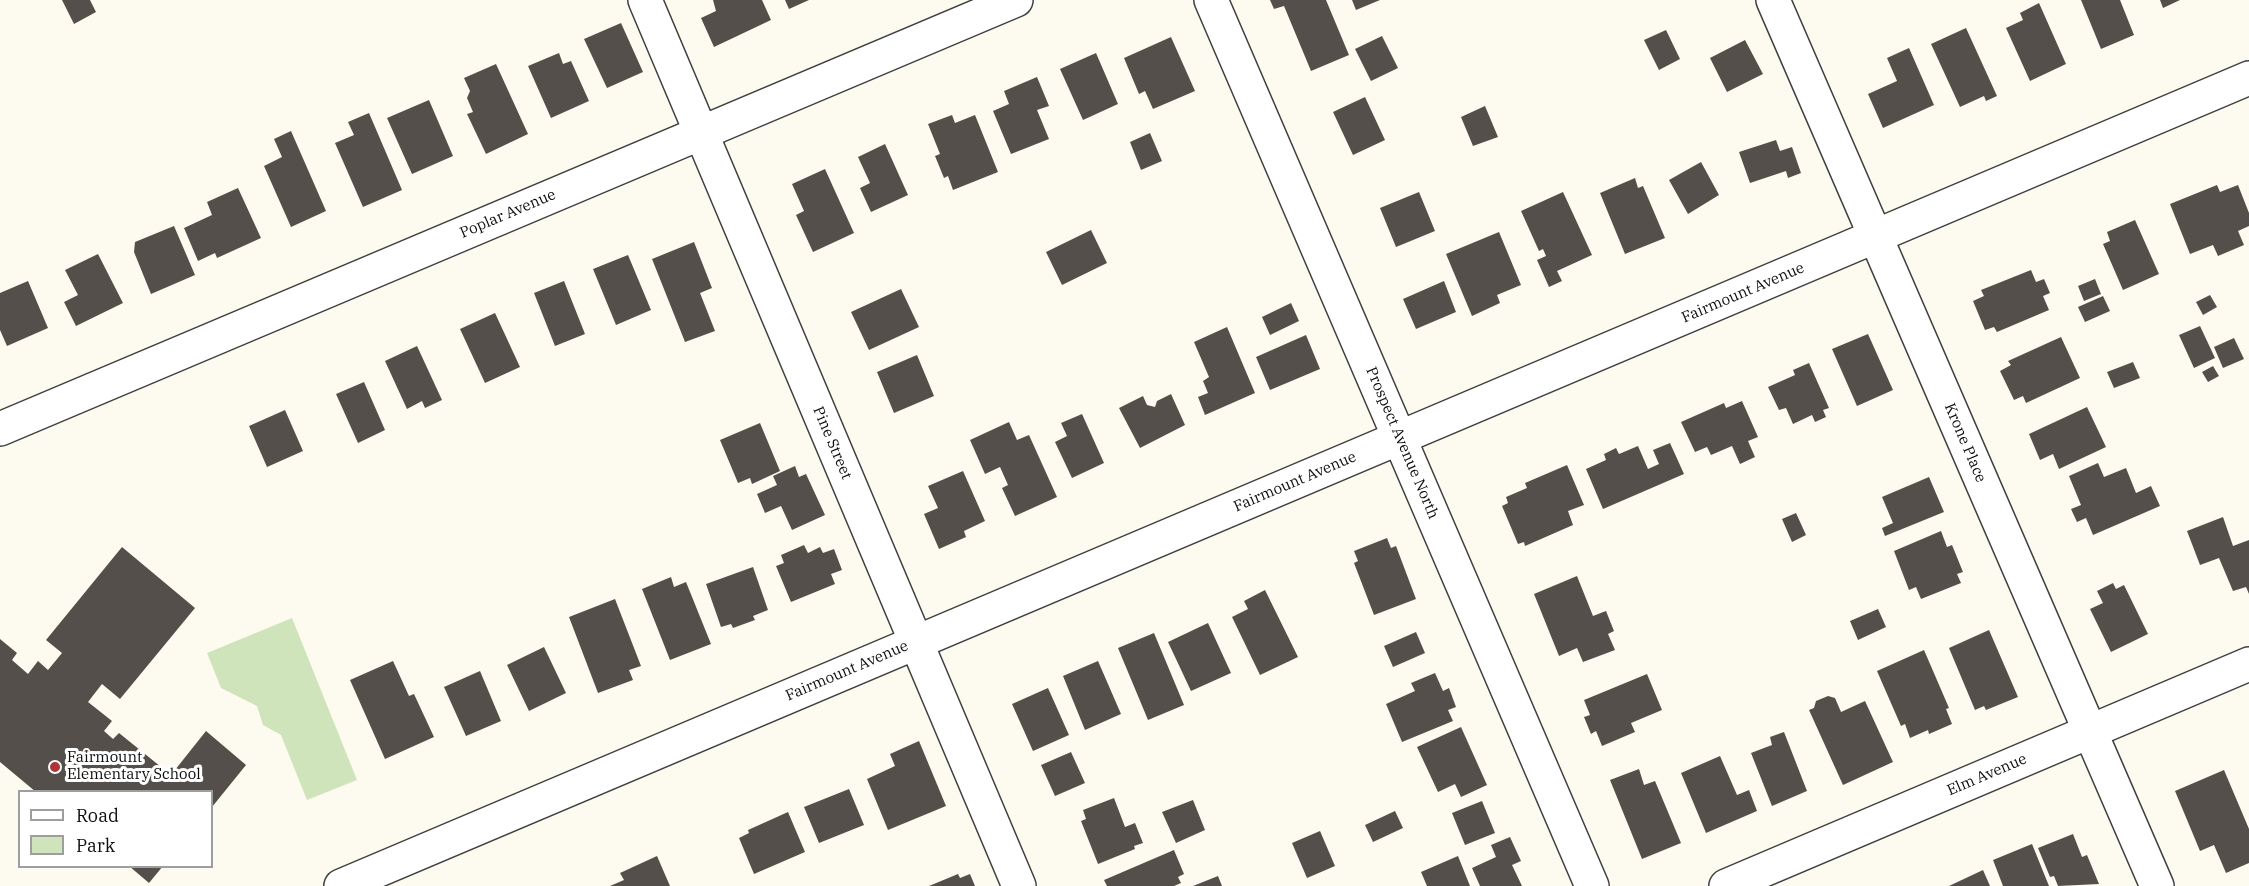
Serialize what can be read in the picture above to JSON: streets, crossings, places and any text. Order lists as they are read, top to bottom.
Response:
{
  "streets": {
    "street": [
      "Poplar Avenue",
      "Fairmount Avenue",
      "Pine Street",
      "Prospect Avenue North",
      "Krone Place",
      "Elm Avenue"
    ]
  },
  "crossings": [
    ["Poplar Avenue", "Pine Street"],
    ["Fairmount Avenue", "Pine Street"],
    ["Fairmount Avenue", "Prospect Avenue North"],
    ["Fairmount Avenue", "Krone Place"],
    ["Krone Place", "Elm Avenue"]
  ],
  "places": ["Fairmount Elementary School"],
  "legend": ["Road", "Park"]
}
